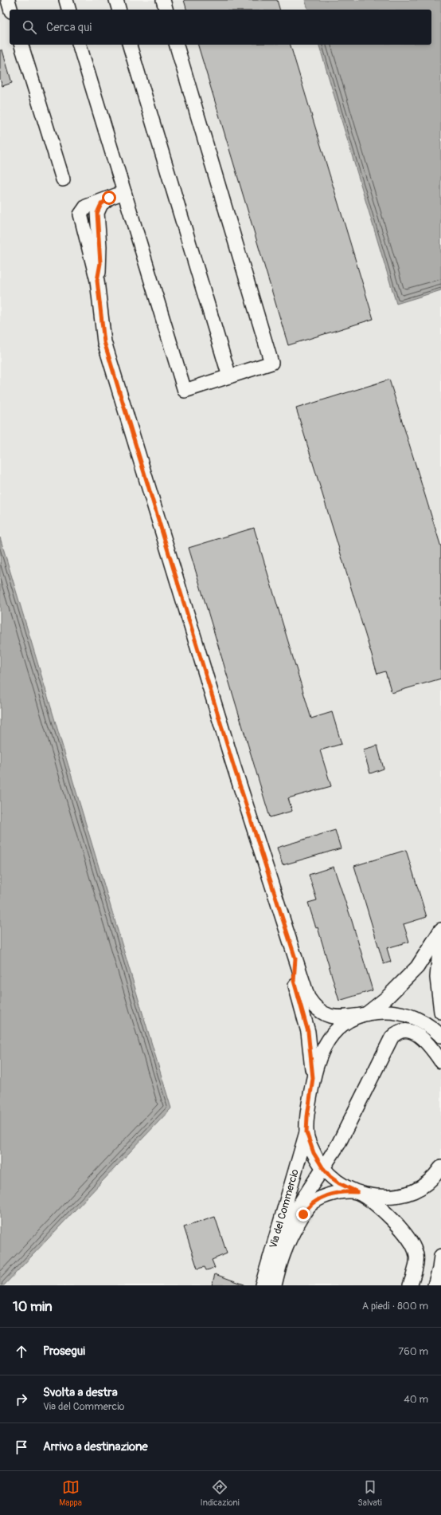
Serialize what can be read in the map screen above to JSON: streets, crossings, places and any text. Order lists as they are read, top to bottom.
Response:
{
  "streets": {
    "street": ["Via del Commercio"]
  },
  "page": {
    "search": "Cerca qui",
    "heading": ["10 min", "A piedi · 800 m"],
    "list": [
      ["Prosegui", "760 m"],
      ["Svolta a destra", "Via del Commercio", "40 m"],
      "Arrivo a destinazione"
    ],
    "nav": ["Mappa", "Indicazioni", "Salvati"]
  }
}
